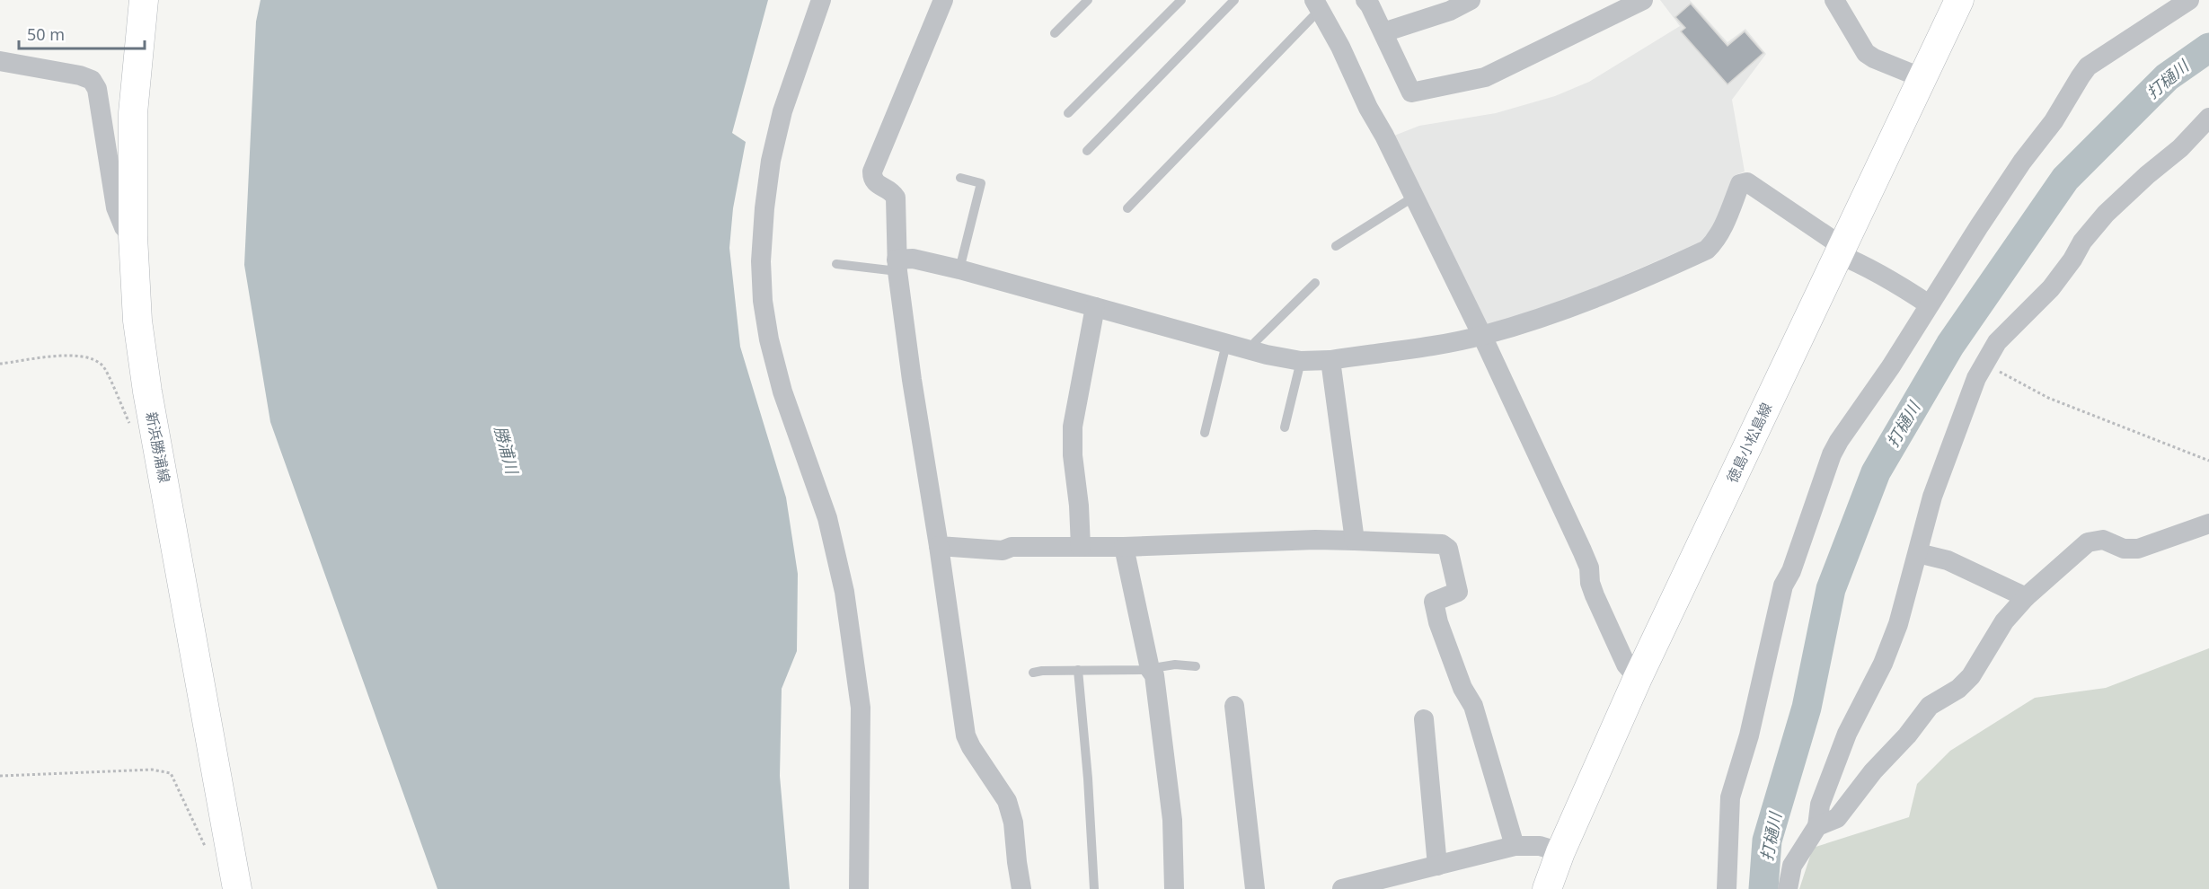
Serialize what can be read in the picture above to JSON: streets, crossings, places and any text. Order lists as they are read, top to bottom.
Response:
{
  "streets": {
    "main road": ["徳島小松島線", "新浜勝浦線"]
  },
  "water": ["打樋川", "勝浦川"],
  "scale_bar": "50 m"
}
